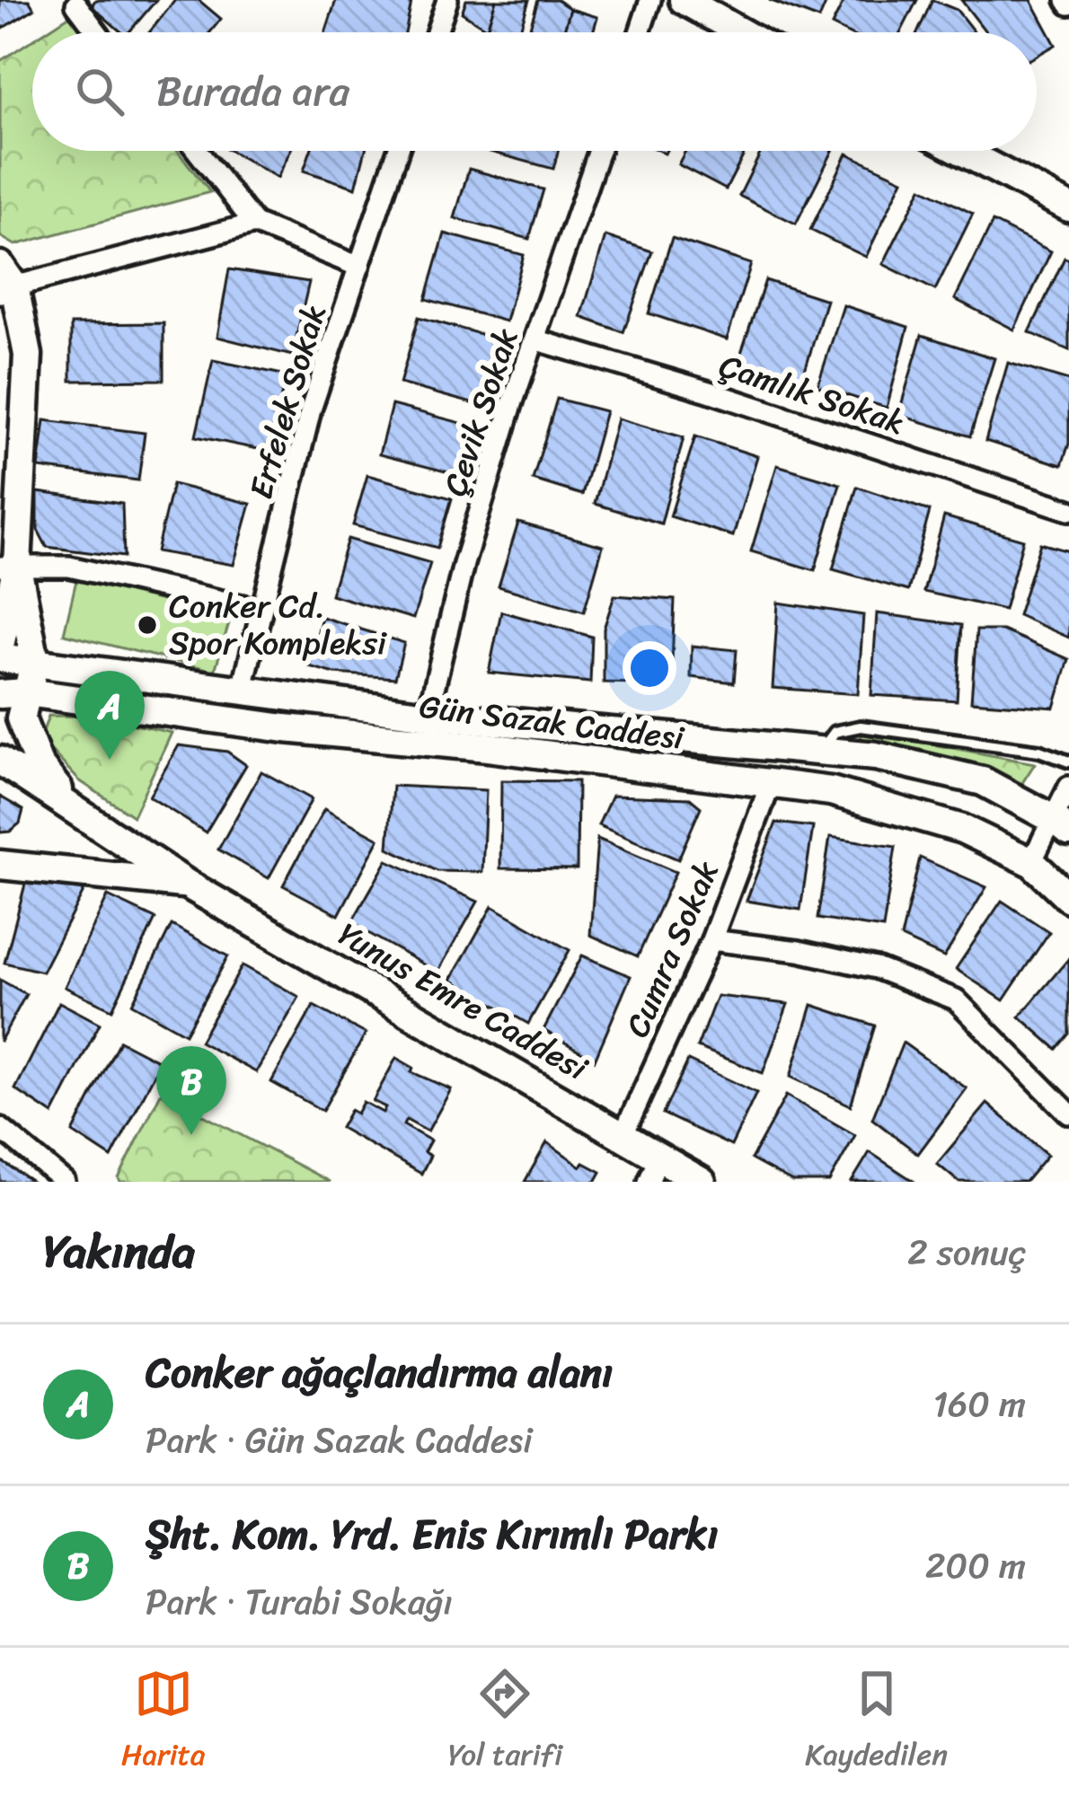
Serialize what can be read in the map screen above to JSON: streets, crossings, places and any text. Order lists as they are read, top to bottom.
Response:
{
  "streets": {
    "main road": ["Gün Sazak Caddesi", "Yunus Emre Caddesi"],
    "street": [
      "Çamlık Sokak",
      "Erfelek Sokak",
      "Çevik Sokak",
      "Cumra Sokak"
    ]
  },
  "crossings": [
    ["Çamlık Sokak", "Çevik Sokak"],
    ["Erfelek Sokak", "Gün Sazak Caddesi"],
    ["Çevik Sokak", "Gün Sazak Caddesi"],
    ["Gün Sazak Caddesi", "Cumra Sokak"],
    ["Cumra Sokak", "Yunus Emre Caddesi"]
  ],
  "places": ["Conker Cd. Spor Kompleksi"],
  "page": {
    "search": "Burada ara",
    "pins": ["A", "B"],
    "heading": ["Yakında", "2 sonuç"],
    "list": [
      {
        "mark": "A",
        "name": "Conker ağaçlandırma alanı",
        "note": "Park · Gün Sazak Caddesi",
        "value": "160 m"
      },
      {
        "mark": "B",
        "name": "Şht. Kom. Yrd. Enis Kırımlı Parkı",
        "note": "Park · Turabi Sokağı",
        "value": "200 m"
      }
    ],
    "nav": ["Harita", "Yol tarifi", "Kaydedilen"]
  }
}
